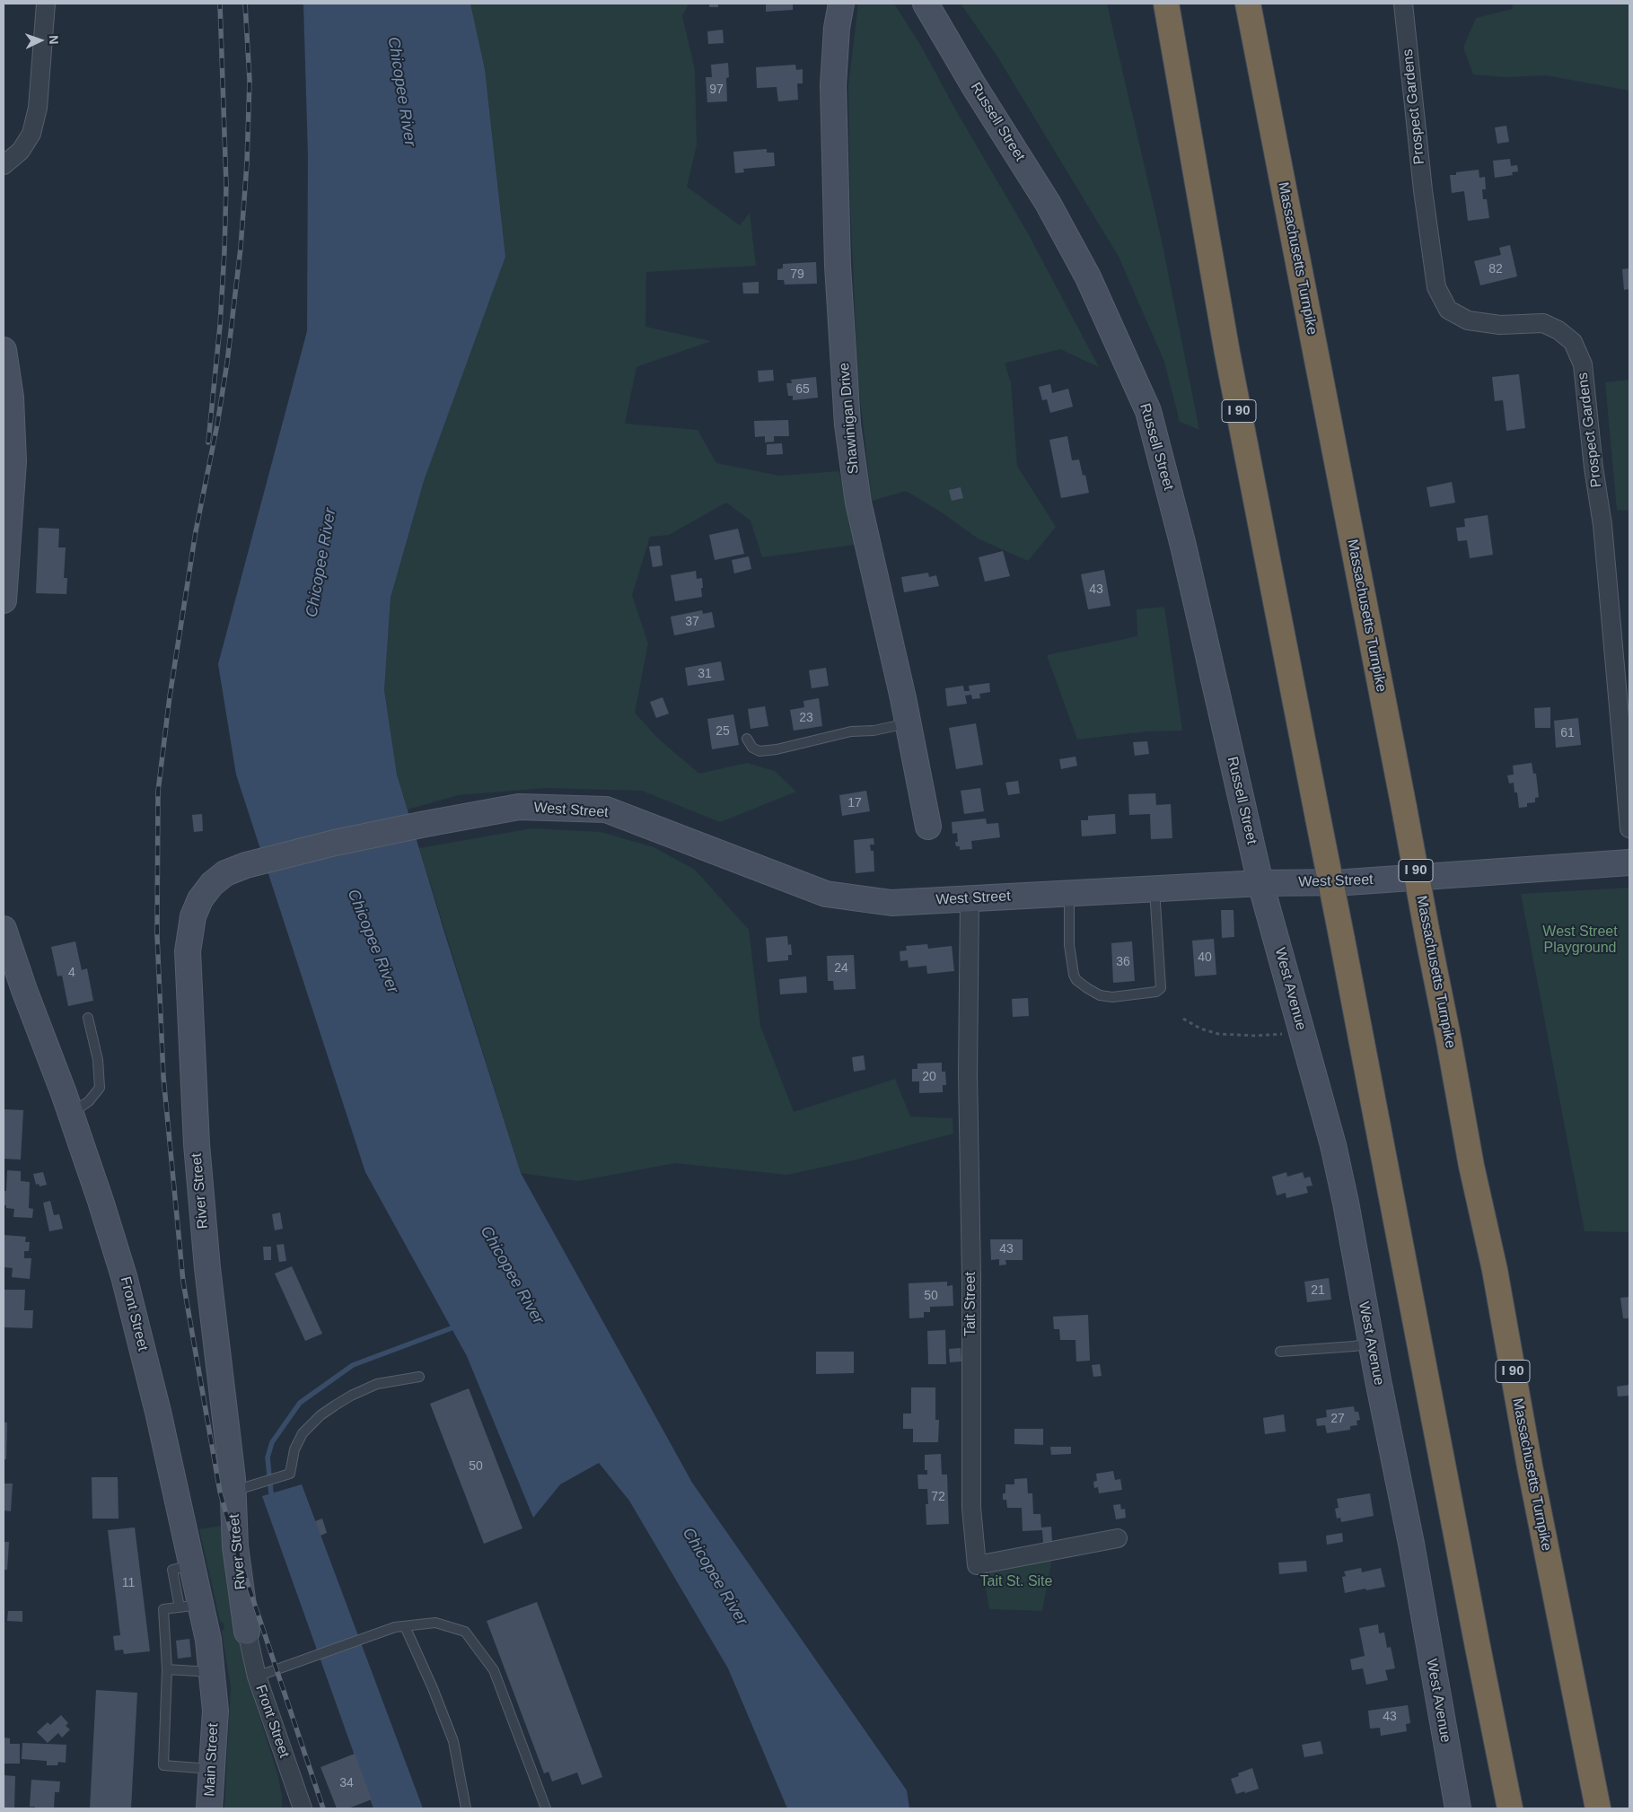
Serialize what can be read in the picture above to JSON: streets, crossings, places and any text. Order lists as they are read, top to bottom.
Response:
{
  "streets": {
    "highway": ["Massachusetts Turnpike", "I 90"],
    "main road": [
      "Russell Street",
      "Shawinigan Drive",
      "West Street",
      "West Avenue",
      "River Street",
      "Front Street",
      "Main Street"
    ],
    "street": ["Prospect Gardens", "Tait Street"]
  },
  "crossings": [
    ["Russell Street", "West Street"],
    ["Russell Street", "West Avenue"],
    ["West Street", "West Avenue"],
    ["West Street", "River Street"],
    ["West Street", "Tait Street"],
    ["River Street", "Front Street"],
    ["Front Street", "Main Street"]
  ],
  "water": ["Chicopee River"],
  "parks": ["West Street Playground", "Tait St. Site"],
  "house_numbers": [
    "97",
    "82",
    "79",
    "65",
    "43",
    "37",
    "31",
    "23",
    "25",
    "61",
    "17",
    "40",
    "36",
    "24",
    "4",
    "20",
    "43",
    "21",
    "50",
    "27",
    "50",
    "72",
    "11",
    "43",
    "34"
  ],
  "north": "right"
}
